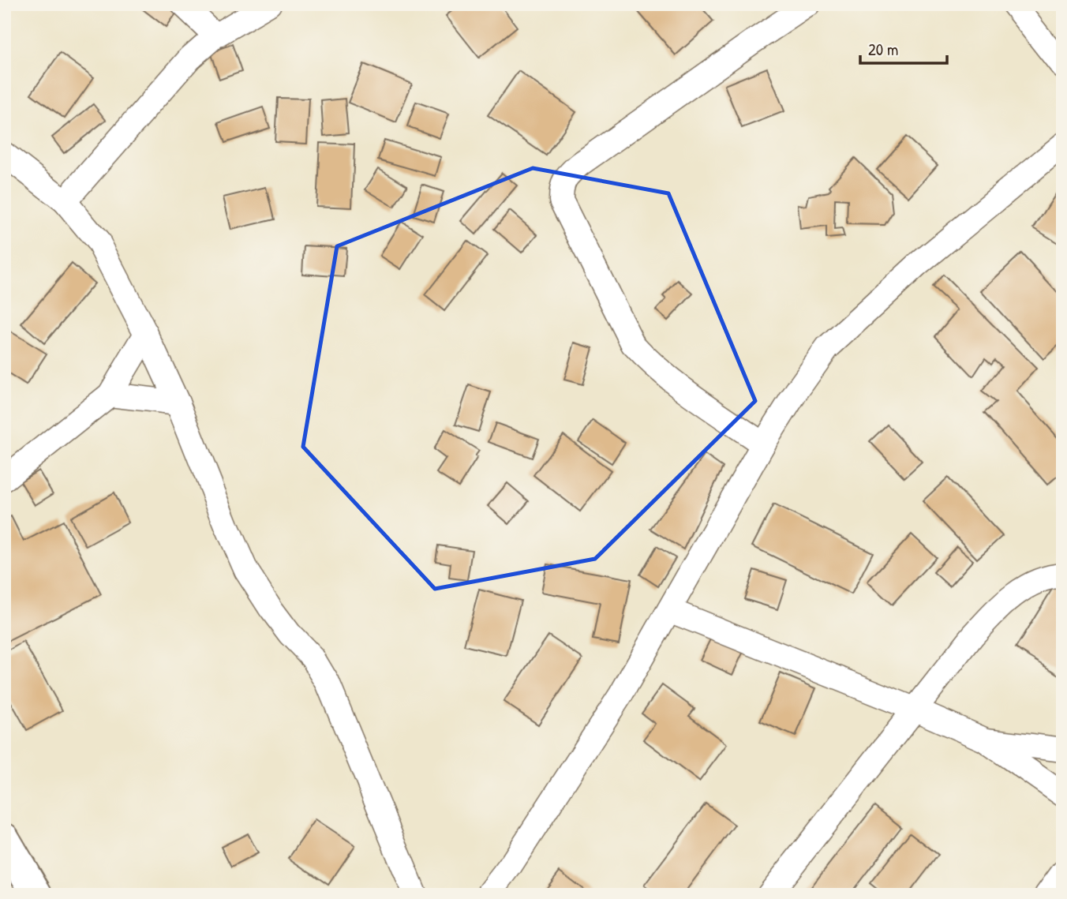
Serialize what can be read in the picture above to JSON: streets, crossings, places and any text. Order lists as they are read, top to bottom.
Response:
{
  "scale_bar": "20 m"
}
